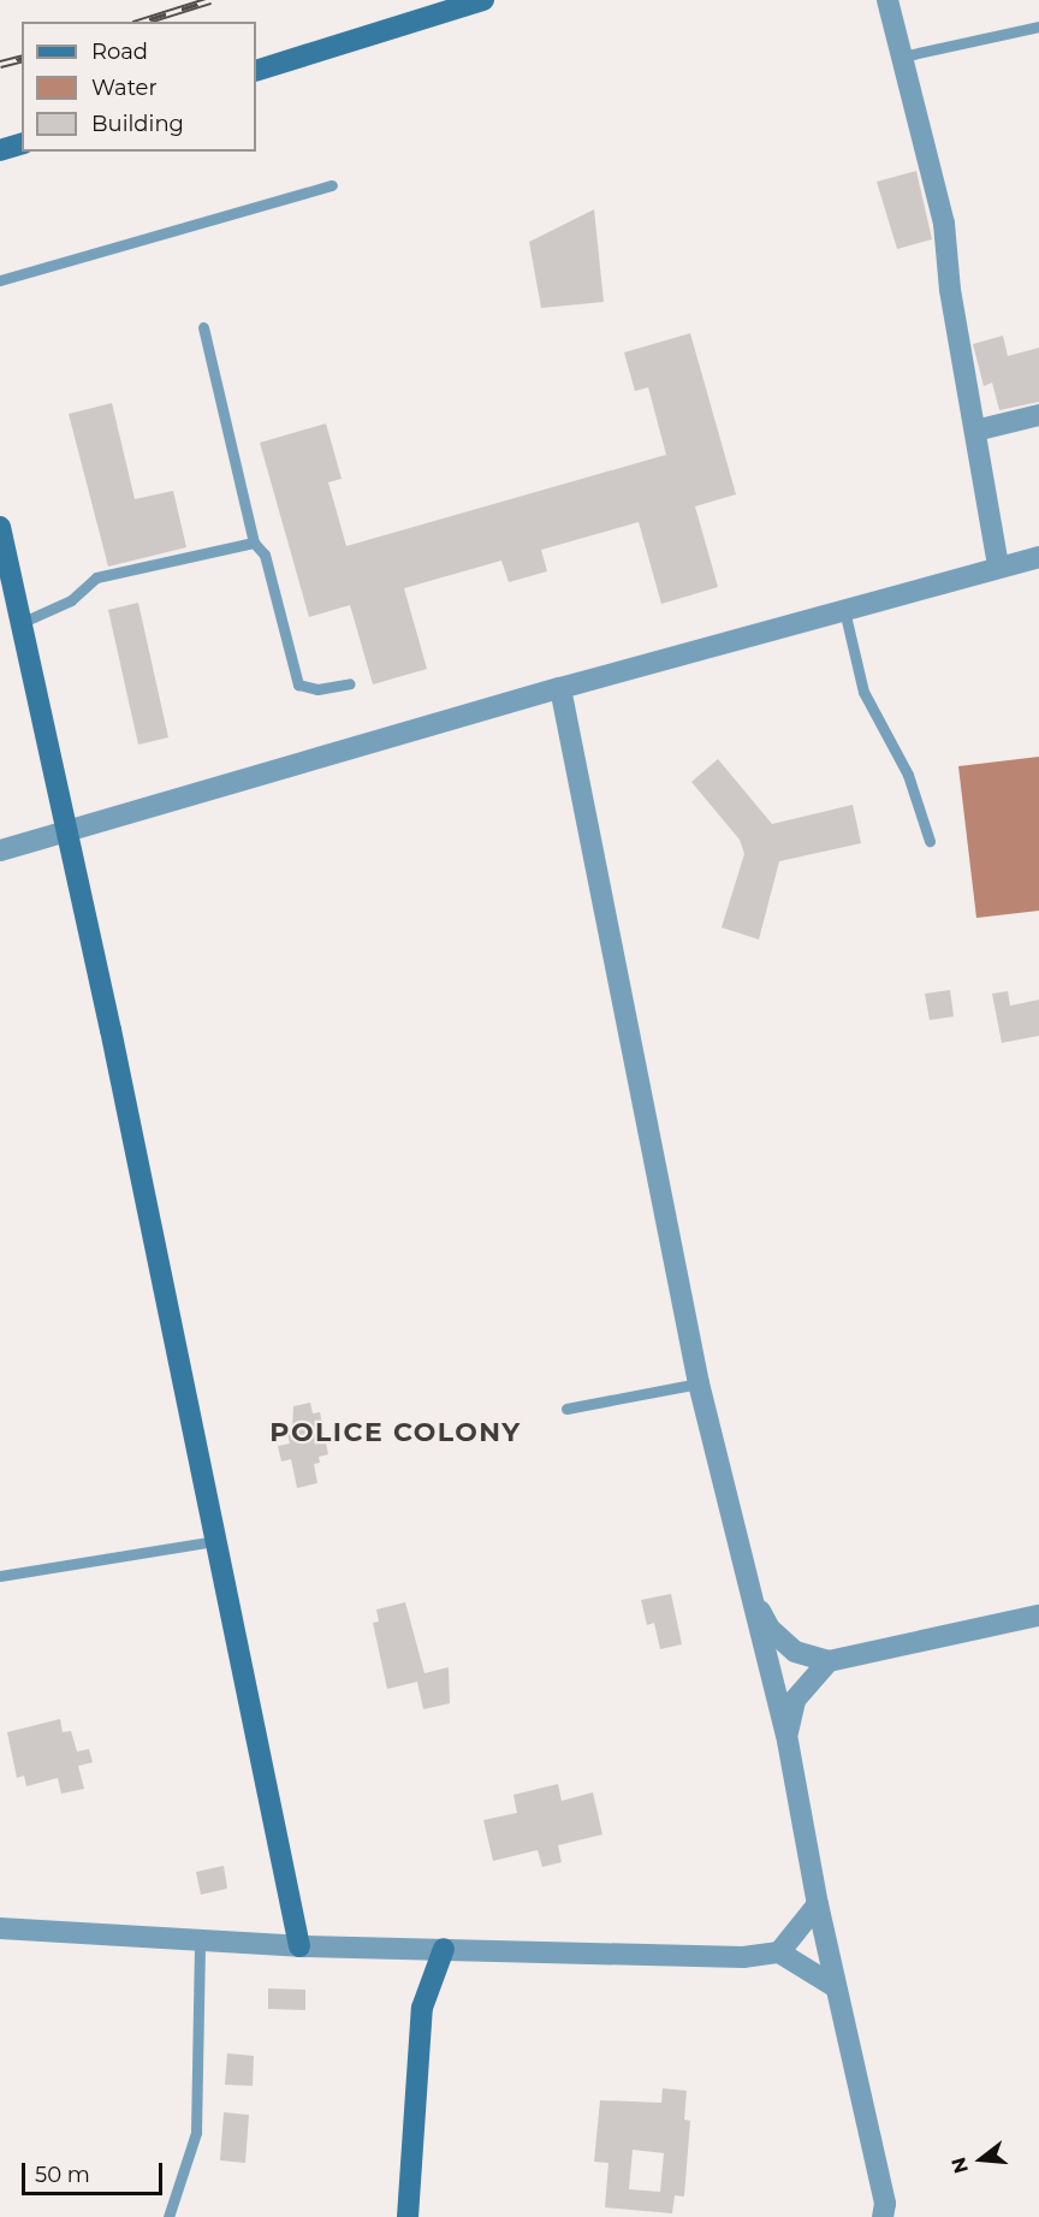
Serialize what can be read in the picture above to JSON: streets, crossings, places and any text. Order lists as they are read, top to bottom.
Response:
{
  "districts": ["POLICE COLONY"],
  "legend": ["Road", "Water", "Building"],
  "scale_bar": "50 m",
  "north": "left"
}
